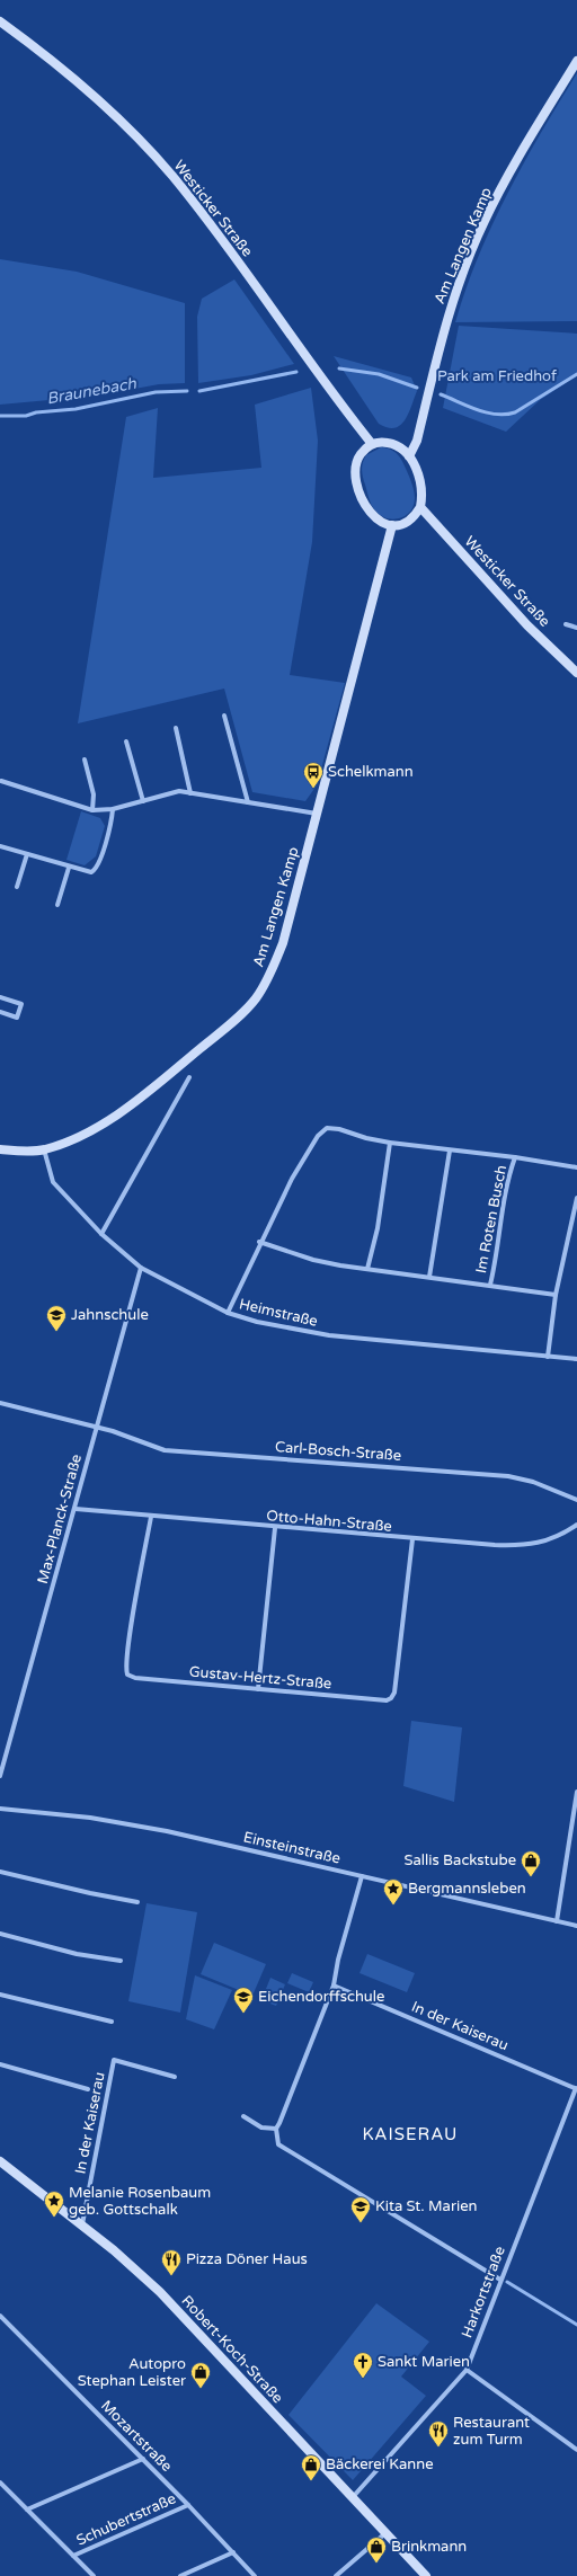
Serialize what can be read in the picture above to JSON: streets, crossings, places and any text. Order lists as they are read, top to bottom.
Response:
{
  "streets": {
    "street": [
      "Westicker Straße",
      "Am Langen Kamp",
      "Im Roten Busch",
      "Heimstraße",
      "Carl-Bosch-Straße",
      "Max-Planck-Straße",
      "Otto-Hahn-Straße",
      "Gustav-Hertz-Straße",
      "Einsteinstraße",
      "In der Kaiserau",
      "Harkortstraße",
      "Robert-Koch-Straße",
      "Mozartstraße",
      "Schubertstraße"
    ]
  },
  "crossings": [
    ["Westicker Straße", "Am Langen Kamp"],
    ["Am Langen Kamp", "Heimstraße"],
    ["Im Roten Busch", "Heimstraße"],
    ["Heimstraße", "Max-Planck-Straße"],
    ["Carl-Bosch-Straße", "Max-Planck-Straße"],
    ["Max-Planck-Straße", "Otto-Hahn-Straße"],
    ["Otto-Hahn-Straße", "Gustav-Hertz-Straße"],
    ["In der Kaiserau", "Harkortstraße"],
    ["In der Kaiserau", "Robert-Koch-Straße"],
    ["Harkortstraße", "Robert-Koch-Straße"],
    ["Mozartstraße", "Schubertstraße"]
  ],
  "districts": ["KAISERAU"],
  "water": ["Braunebach"],
  "parks": ["Park am Friedhof"],
  "places": {
    "bus stop": ["Schelkmann"],
    "school or university": ["Jahnschule", "Eichendorffschule", "Kita St. Marien"],
    "shop": [
      "Sallis Backstube",
      "Autopro Stephan Leister",
      "Bäckerei Kanne",
      "Brinkmann"
    ],
    "place": ["Bergmannsleben", "Melanie Rosenbaum geb. Gottschalk"],
    "restaurant": ["Pizza Döner Haus", "Restaurant zum Turm"],
    "church": ["Sankt Marien"]
  }
}
